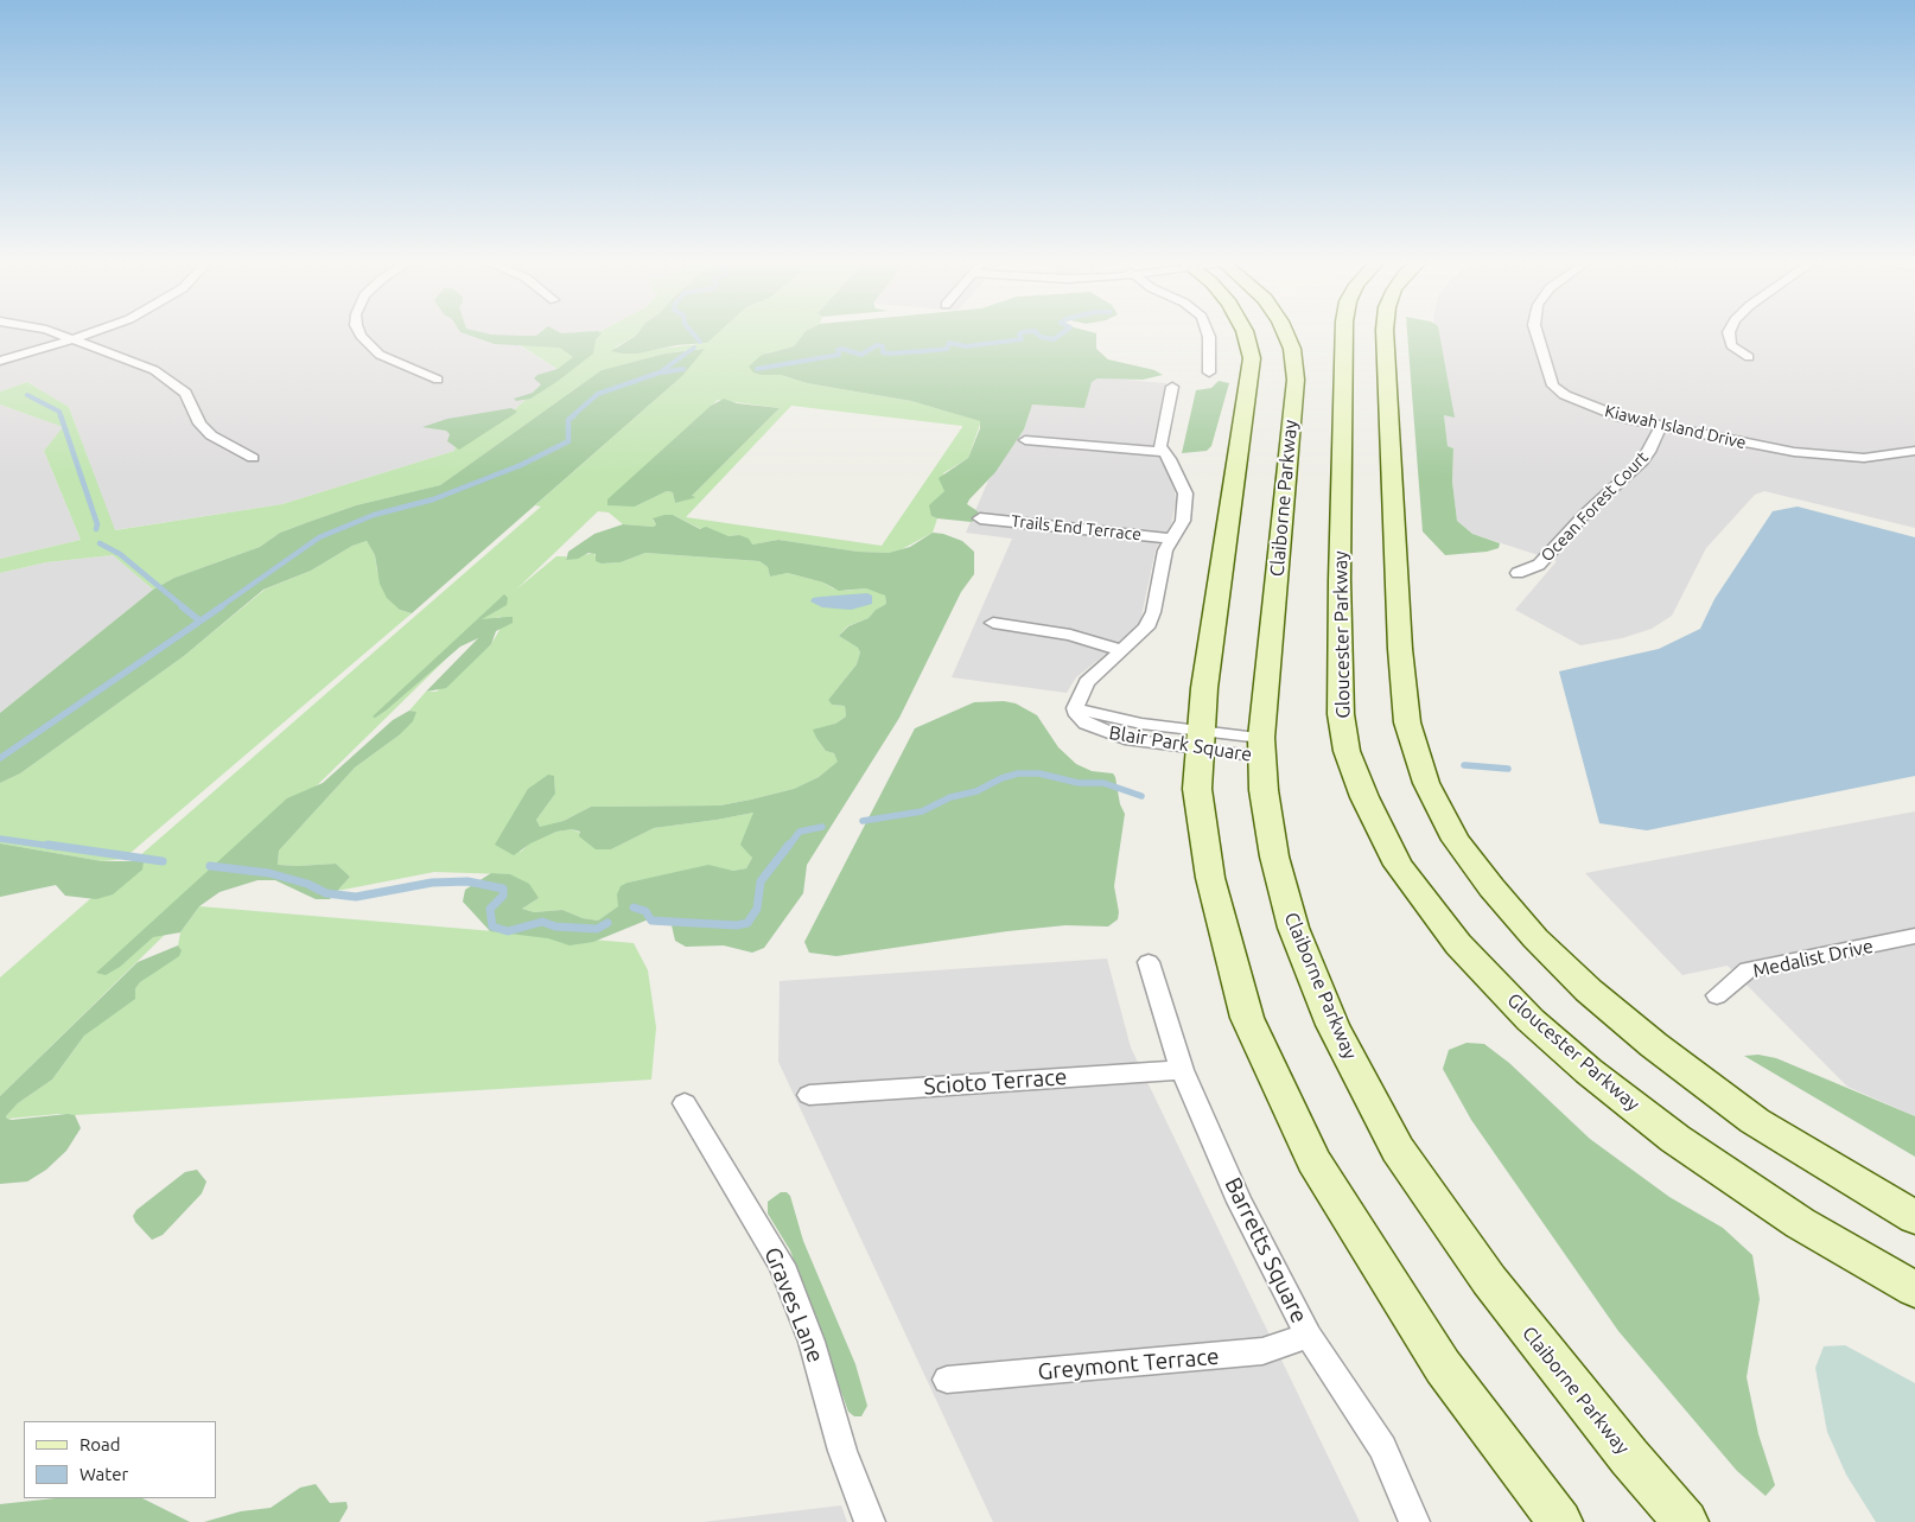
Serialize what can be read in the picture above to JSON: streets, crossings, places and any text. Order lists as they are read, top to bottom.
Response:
{
  "streets": {
    "main road": ["Claiborne Parkway", "Gloucester Parkway"],
    "street": [
      "Kiawah Island Drive",
      "Ocean Forest Court",
      "Trails End Terrace",
      "Blair Park Square",
      "Medalist Drive",
      "Scioto Terrace",
      "Barretts Square",
      "Graves Lane",
      "Greymont Terrace"
    ]
  },
  "crossings": [
    ["Kiawah Island Drive", "Ocean Forest Court"],
    ["Claiborne Parkway", "Blair Park Square"],
    ["Trails End Terrace", "Blair Park Square"],
    ["Scioto Terrace", "Barretts Square"],
    ["Barretts Square", "Greymont Terrace"]
  ],
  "legend": ["Road", "Water"]
}
